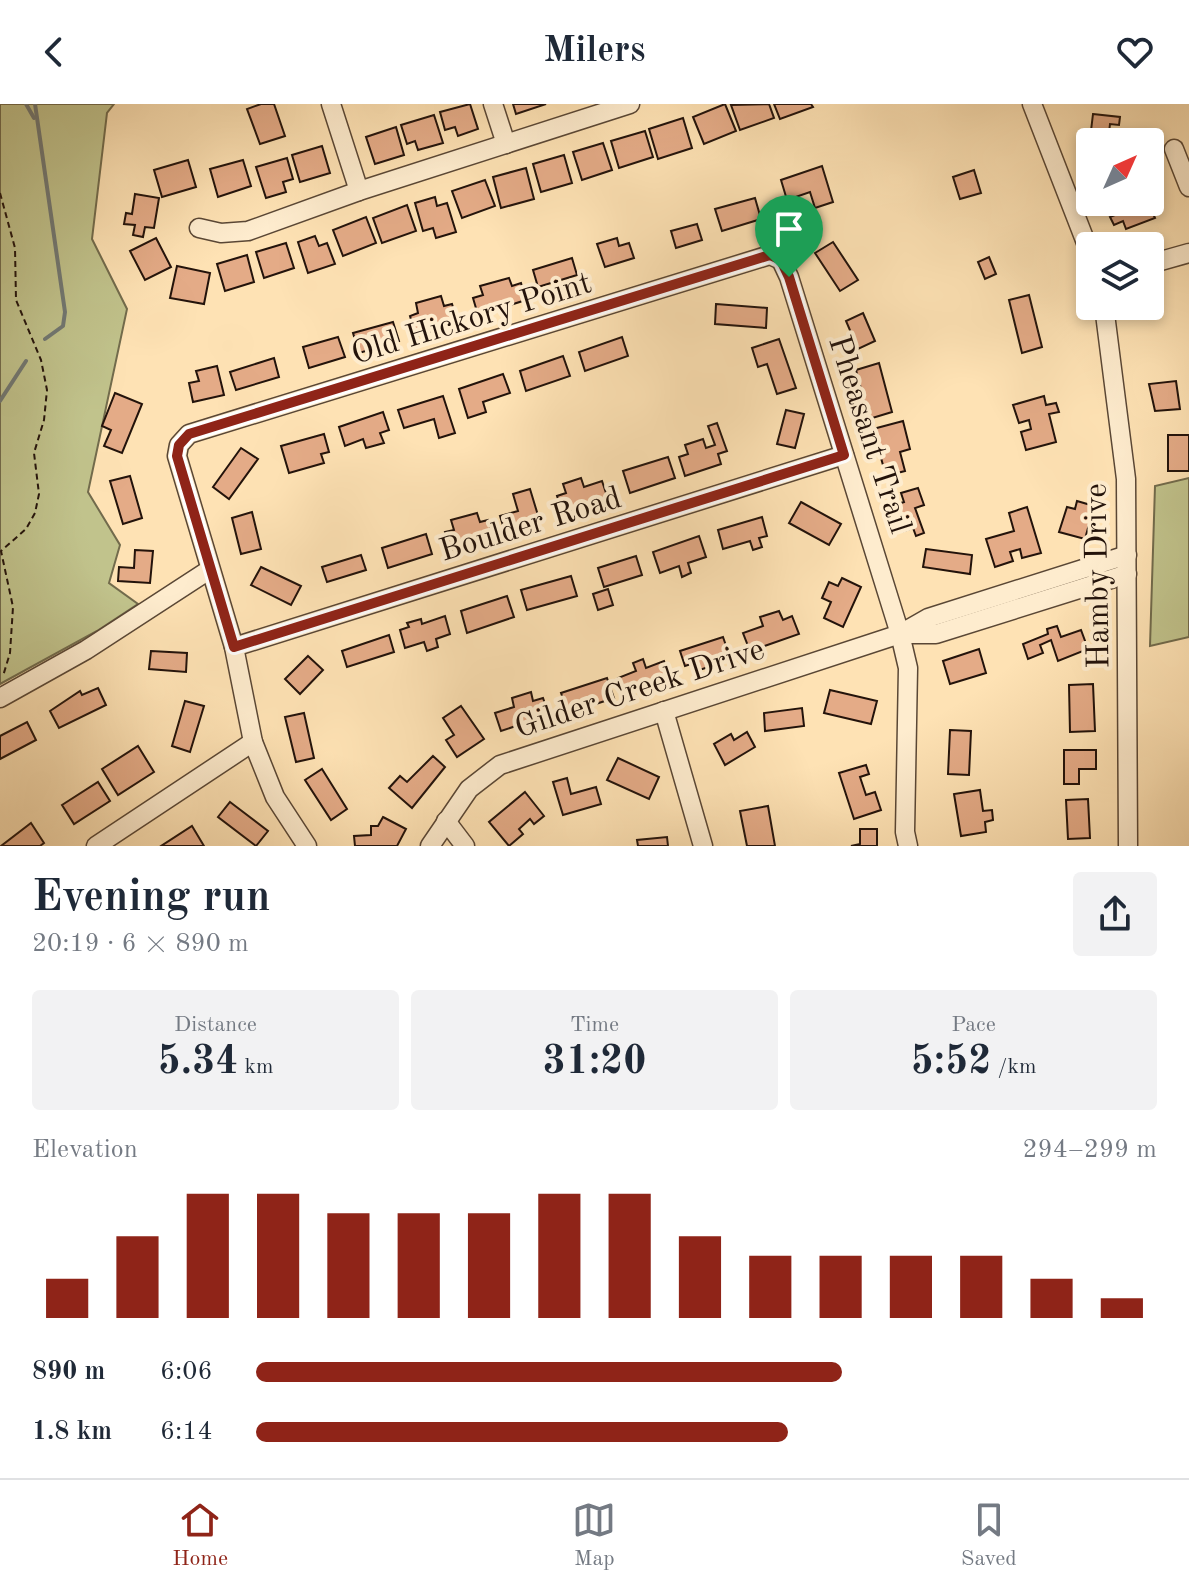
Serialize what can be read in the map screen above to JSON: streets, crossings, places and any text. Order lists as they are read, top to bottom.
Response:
{
  "streets": {
    "street": [
      "Old Hickory Point",
      "Pheasant Trail",
      "Boulder Road",
      "Hamby Drive",
      "Gilder Creek Drive"
    ]
  },
  "crossings": [
    ["Old Hickory Point", "Pheasant Trail"],
    ["Pheasant Trail", "Boulder Road"],
    ["Pheasant Trail", "Gilder Creek Drive"],
    ["Hamby Drive", "Gilder Creek Drive"]
  ],
  "north": "top right",
  "page": {
    "header": "Milers",
    "heading": ["Evening run", "20:19 · 6 × 890 m"],
    "stats": [
      ["Distance", "5.34 km"],
      ["Time", "31:20"],
      ["Pace", "5:52 /km"]
    ],
    "chart": ["Elevation", "294–299 m"],
    "list": [
      {
        "name": "890 m",
        "note": "6:06"
      },
      {
        "name": "1.8 km",
        "note": "6:14"
      }
    ],
    "tabs": ["Home", "Map", "Saved"]
  }
}
